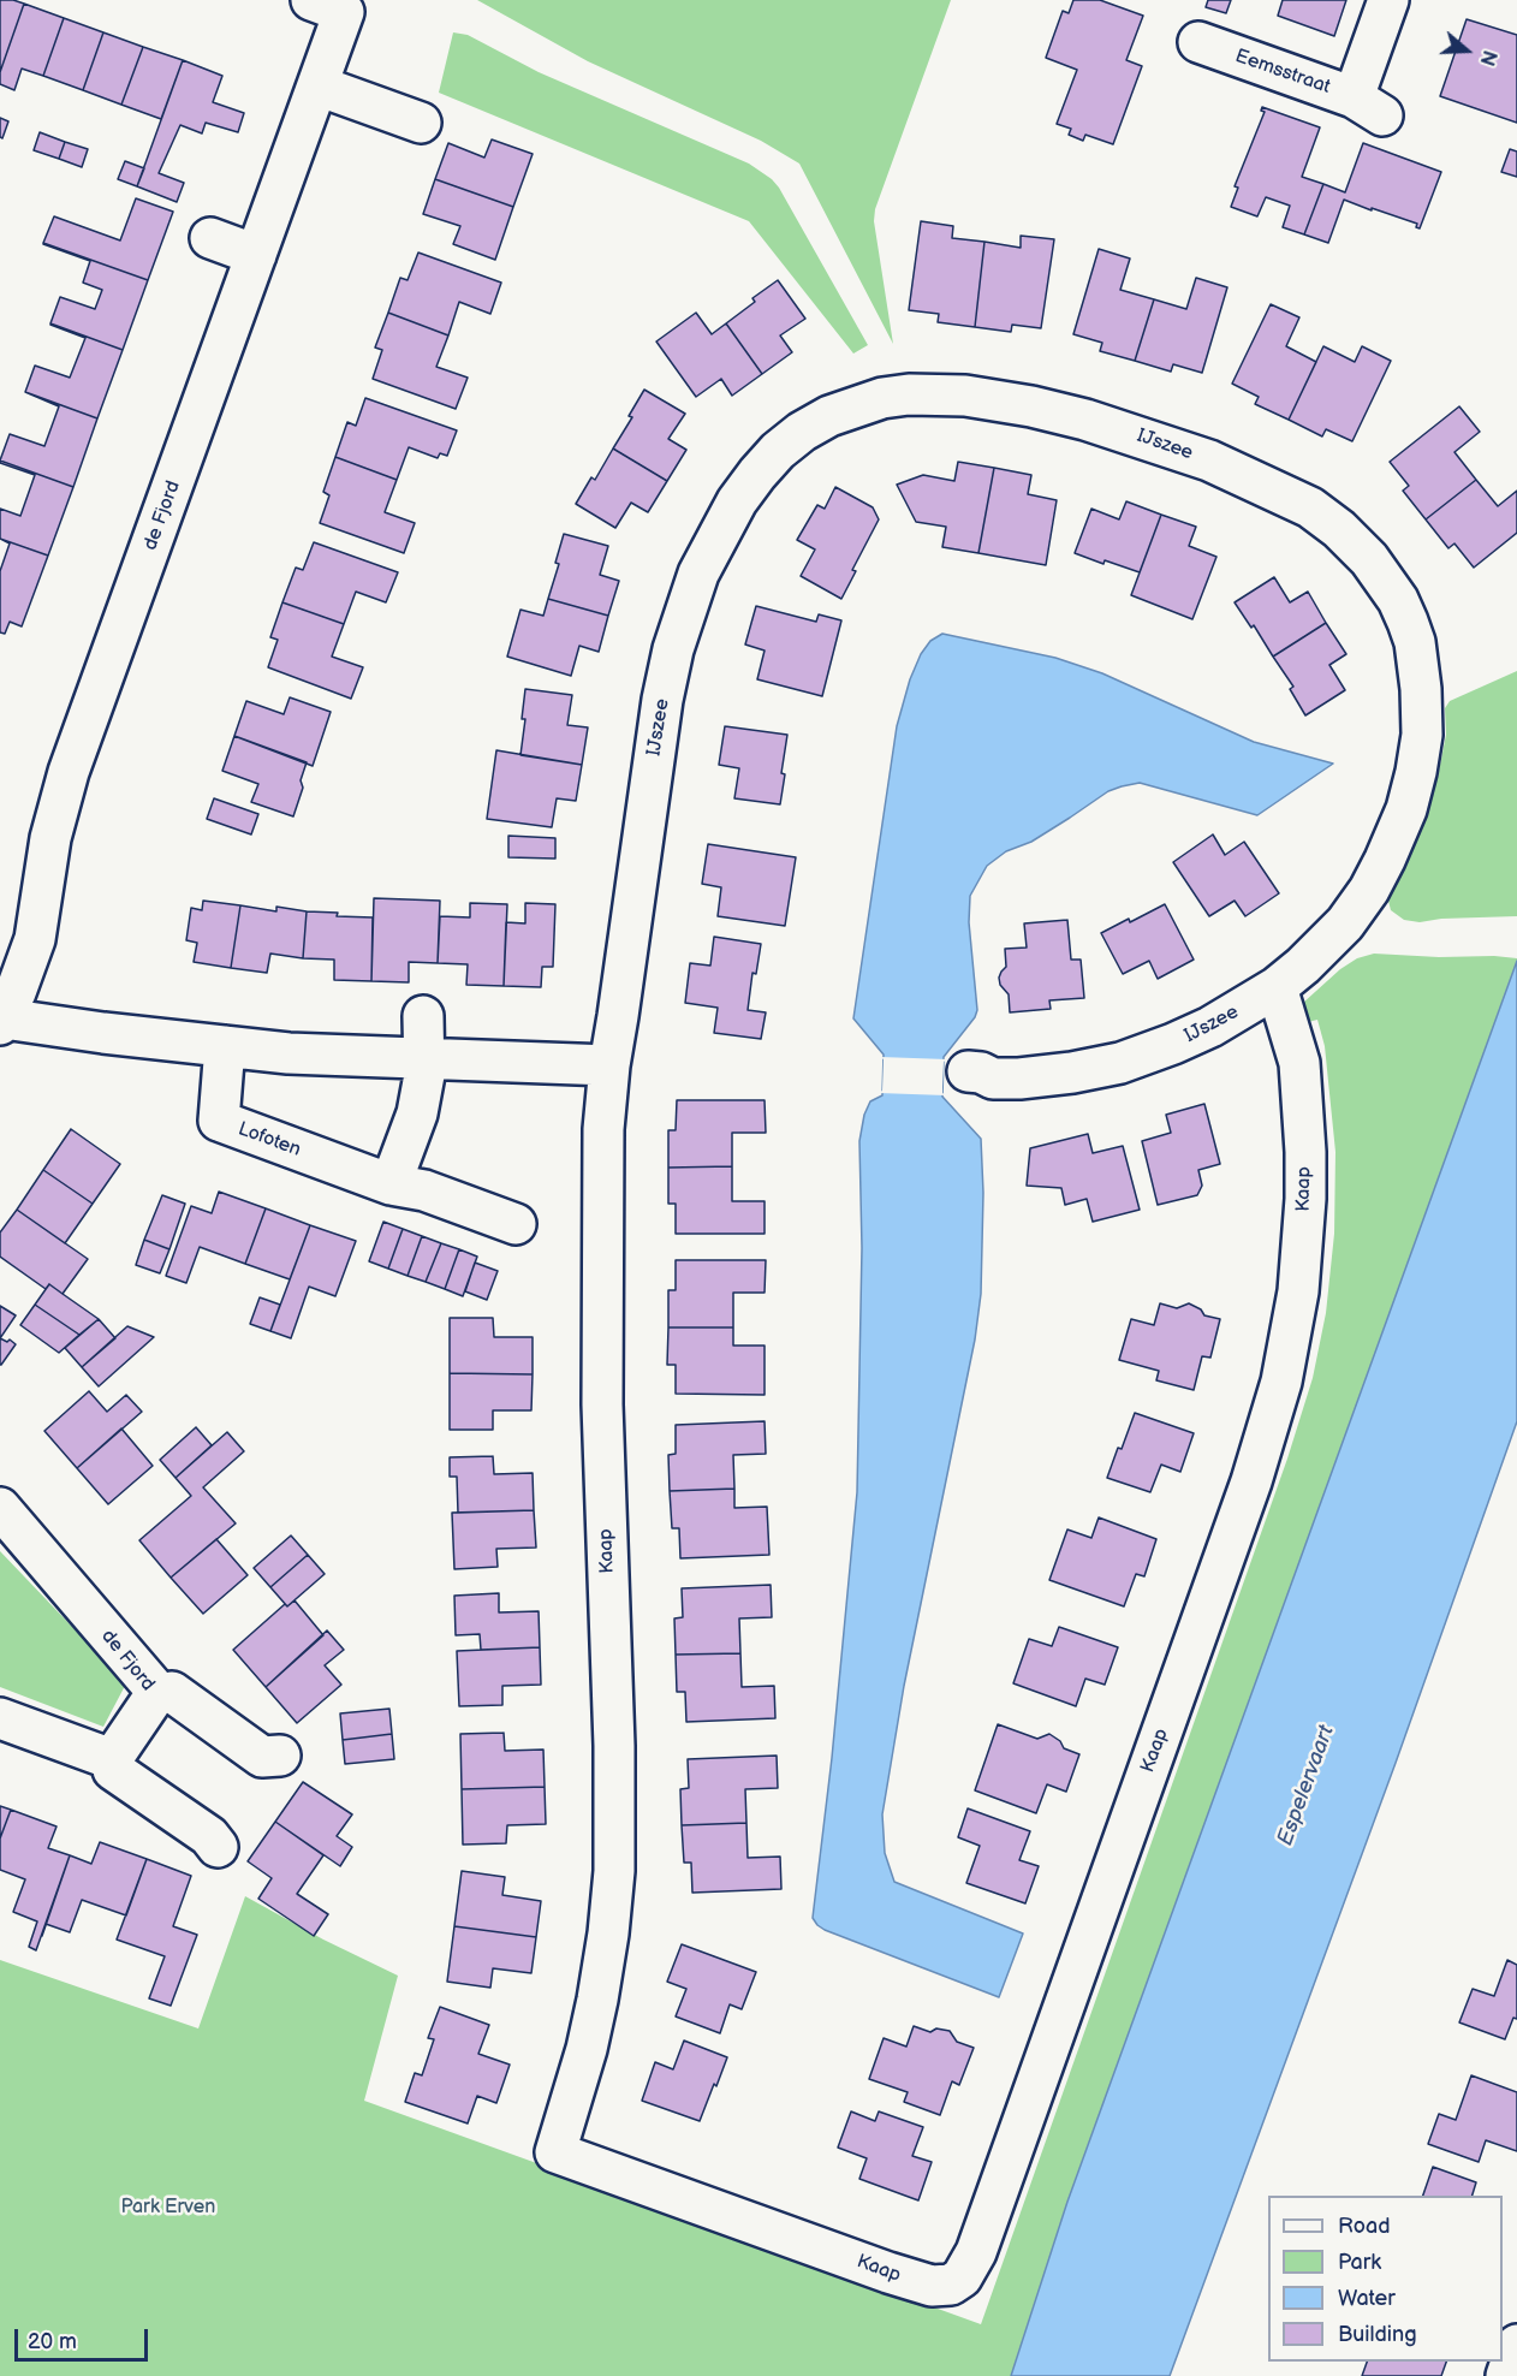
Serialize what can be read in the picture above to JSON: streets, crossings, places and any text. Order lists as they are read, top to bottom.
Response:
{
  "streets": {
    "street": [
      "Eemsstraat",
      "IJszee",
      "de Fjord",
      "Lofoten",
      "Kaap"
    ]
  },
  "crossings": [
    ["IJszee", "Kaap"]
  ],
  "water": ["Espelervaart"],
  "parks": ["Park Erven"],
  "legend": [
    "Road",
    "Park",
    "Water",
    "Building"
  ],
  "scale_bar": "20 m",
  "north": "right"
}
